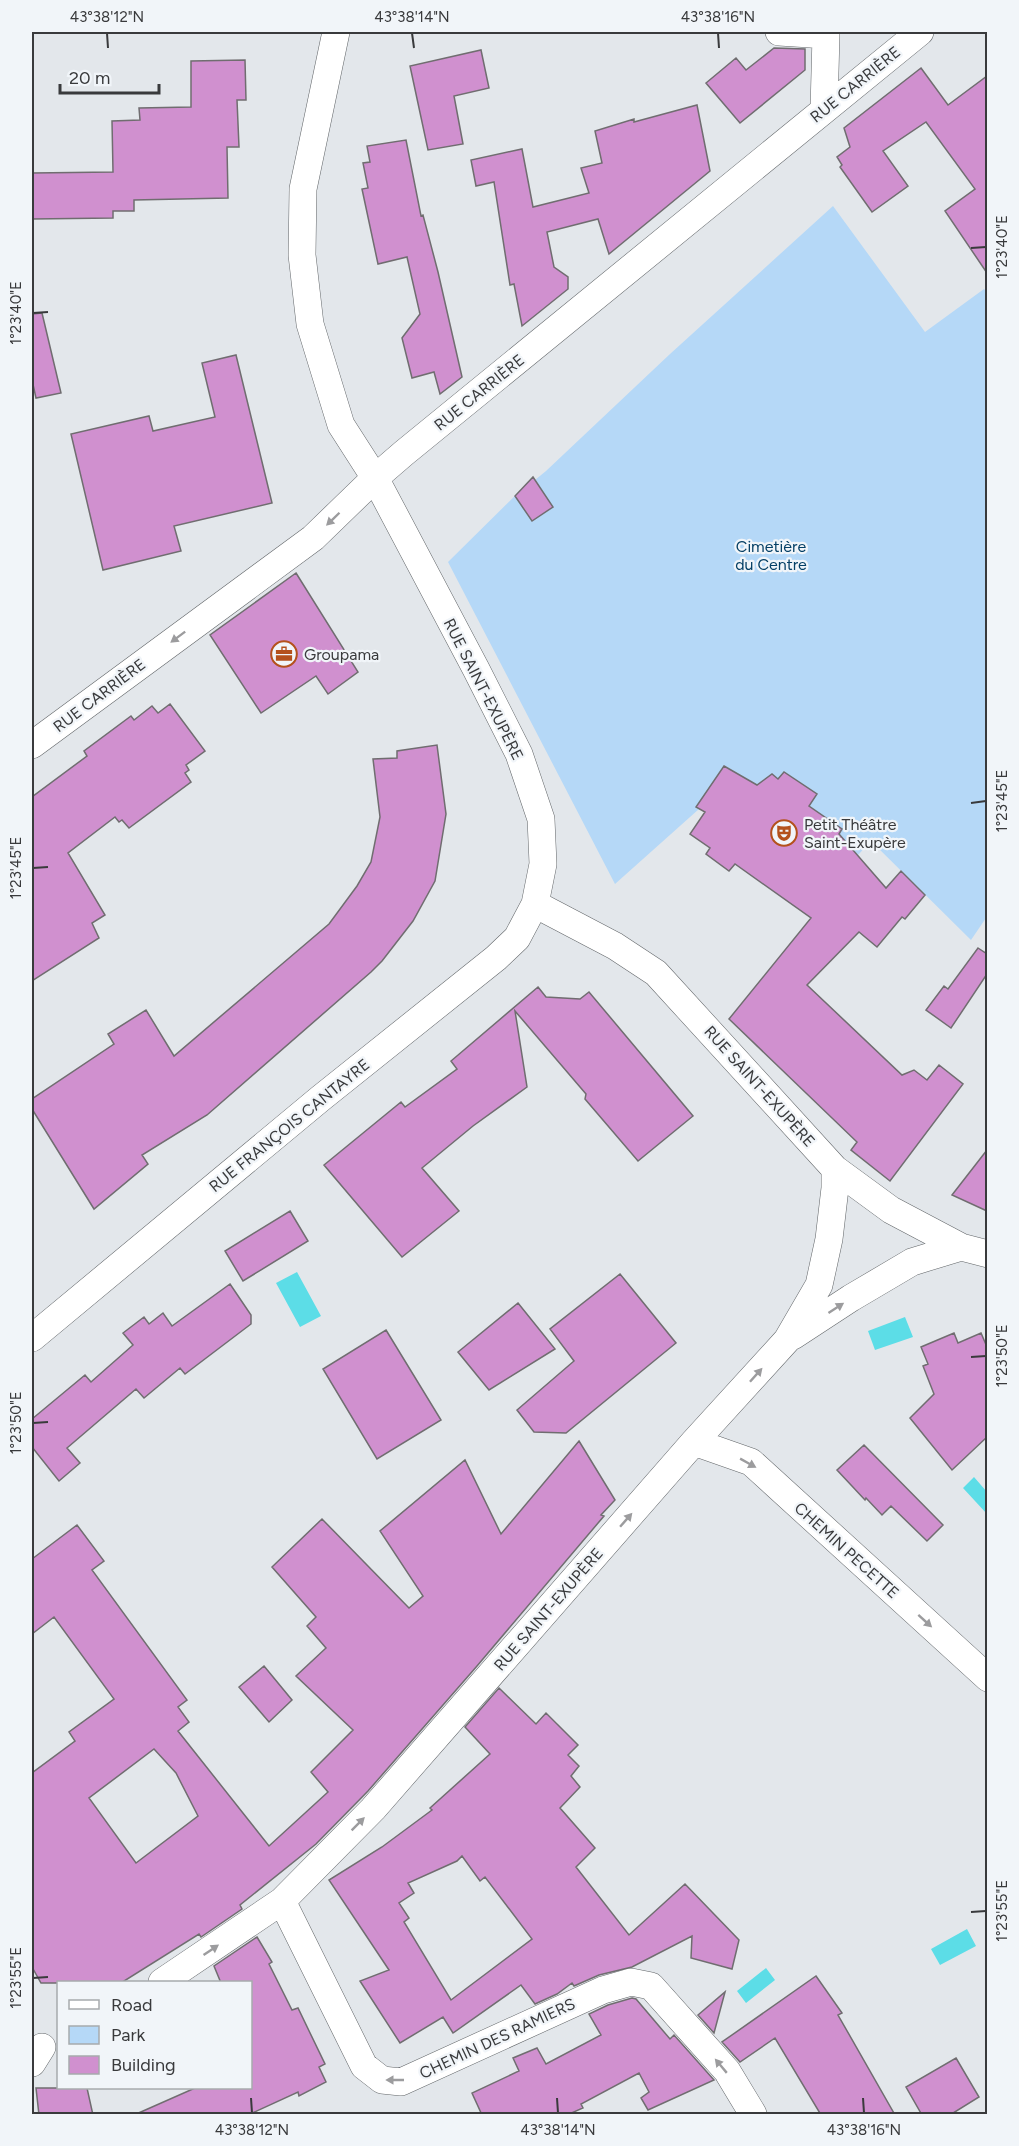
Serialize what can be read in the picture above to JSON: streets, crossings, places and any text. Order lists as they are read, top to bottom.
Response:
{
  "streets": {
    "street": [
      "RUE CARRIÈRE",
      "RUE SAINT-EXUPÈRE",
      "RUE FRANÇOIS CANTAYRE",
      "CHEMIN PECETTE",
      "CHEMIN DES RAMIERS"
    ]
  },
  "crossings": [
    ["RUE CARRIÈRE", "RUE SAINT-EXUPÈRE"],
    ["RUE SAINT-EXUPÈRE", "RUE FRANÇOIS CANTAYRE"],
    ["RUE SAINT-EXUPÈRE", "CHEMIN PECETTE"],
    ["RUE SAINT-EXUPÈRE", "CHEMIN DES RAMIERS"]
  ],
  "one_way": ["RUE CARRIÈRE", "CHEMIN PECETTE"],
  "parks": ["Cimetière du Centre"],
  "places": {
    "office": ["Groupama"],
    "theatre": ["Petit Théâtre Saint-Exupère"]
  },
  "legend": ["Road", "Park", "Building"],
  "scale_bar": "20 m",
  "coordinates": [
    "43°38'12\"N",
    "43°38'14\"N",
    "43°38'16\"N",
    "1°23'40\"E",
    "1°23'45\"E",
    "1°23'50\"E",
    "1°23'55\"E"
  ]
}
